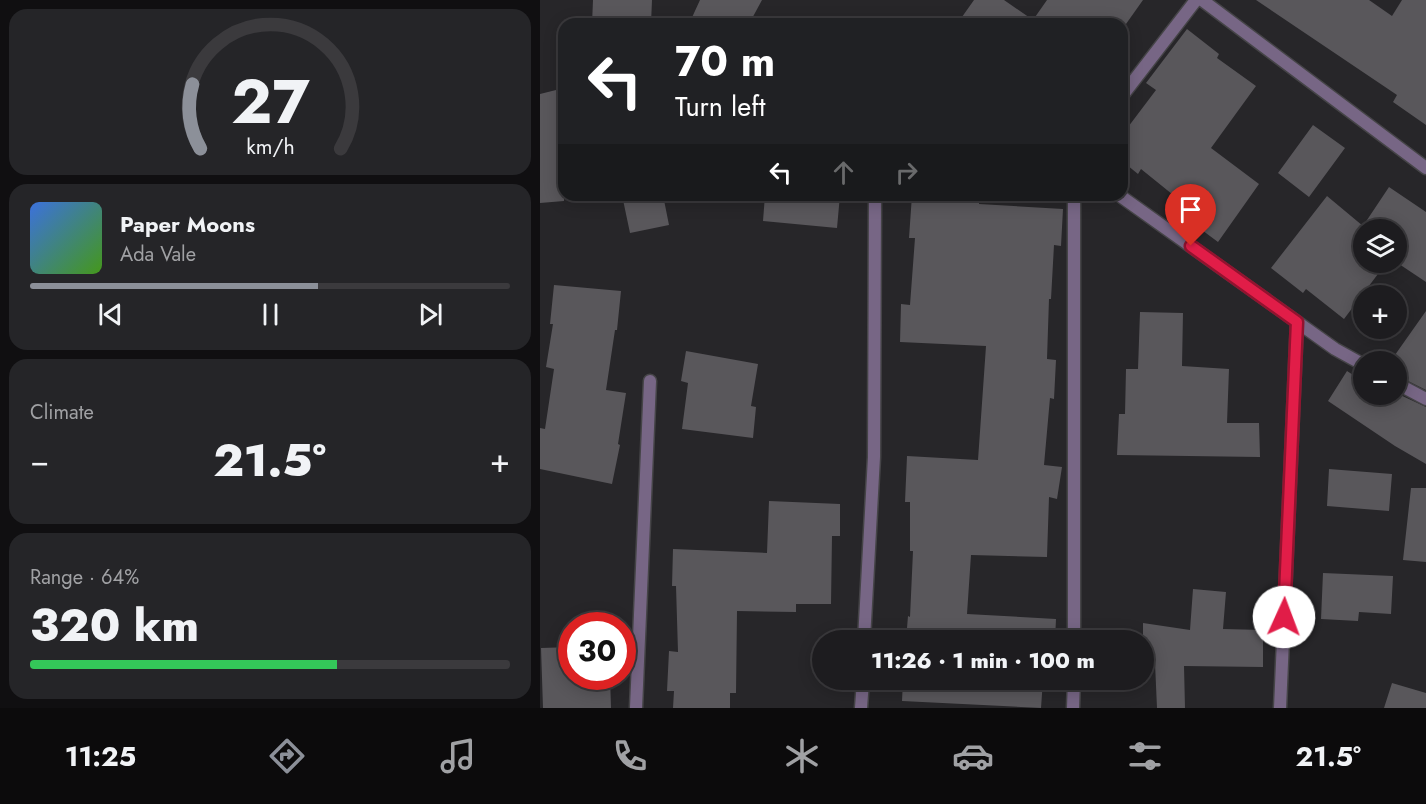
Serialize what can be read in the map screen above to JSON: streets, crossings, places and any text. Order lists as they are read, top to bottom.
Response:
{
  "page": {
    "turn": ["70 m", "Turn left"],
    "song": ["Paper Moons", "Ada Vale"],
    "map_buttons": ["+", "−"],
    "tile": [
      "Climate",
      ["Range · 64%", "320 km"]
    ],
    "heat": ["−", "21.5°", "+"],
    "limit": "30",
    "trip": "11:26 · 1 min · 100 m",
    "tabs": ["11:25", "21.5°"],
    "gauge": ["27", "km/h"]
  }
}
